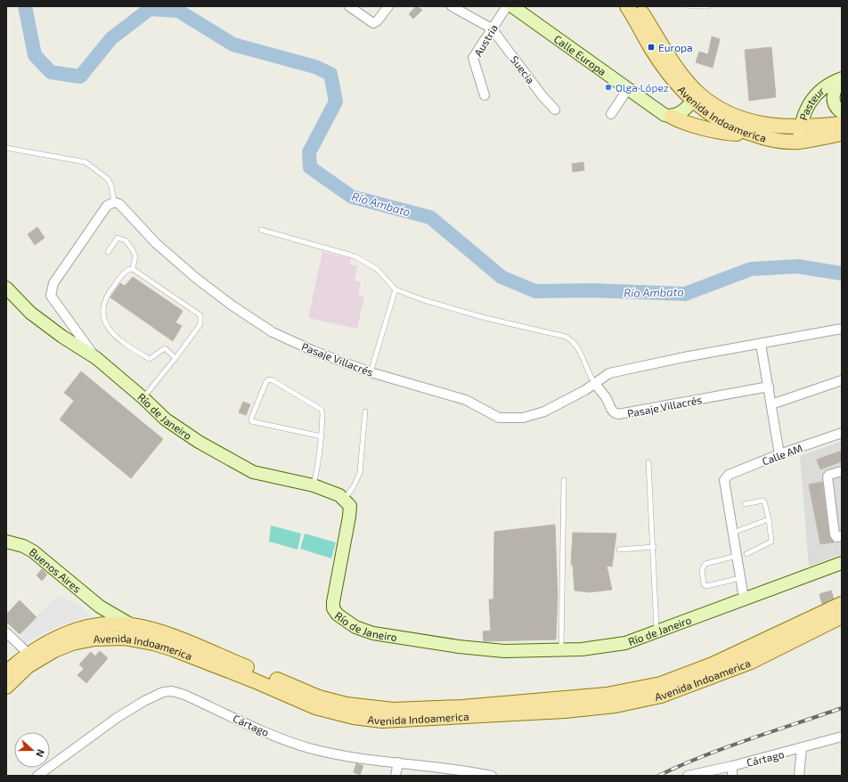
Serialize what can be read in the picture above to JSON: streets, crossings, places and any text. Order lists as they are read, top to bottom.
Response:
{
  "streets": {
    "main road": ["Avenida Indoamerica"],
    "street": [
      "Austria",
      "Calle Europa",
      "Suecia",
      "Pasteur",
      "Pasaje Villacrés",
      "Río de Janeiro",
      "Calle AM",
      "Buenos Aires",
      "Cártago"
    ]
  },
  "crossings": [
    ["Austria", "Suecia"],
    ["Pasteur", "Avenida Indoamerica"],
    ["Avenida Indoamerica", "Buenos Aires"]
  ],
  "water": ["Río Ambato"],
  "places": {
    "transit": ["Europa"],
    "other": ["Olga López"]
  },
  "north": "right"
}
